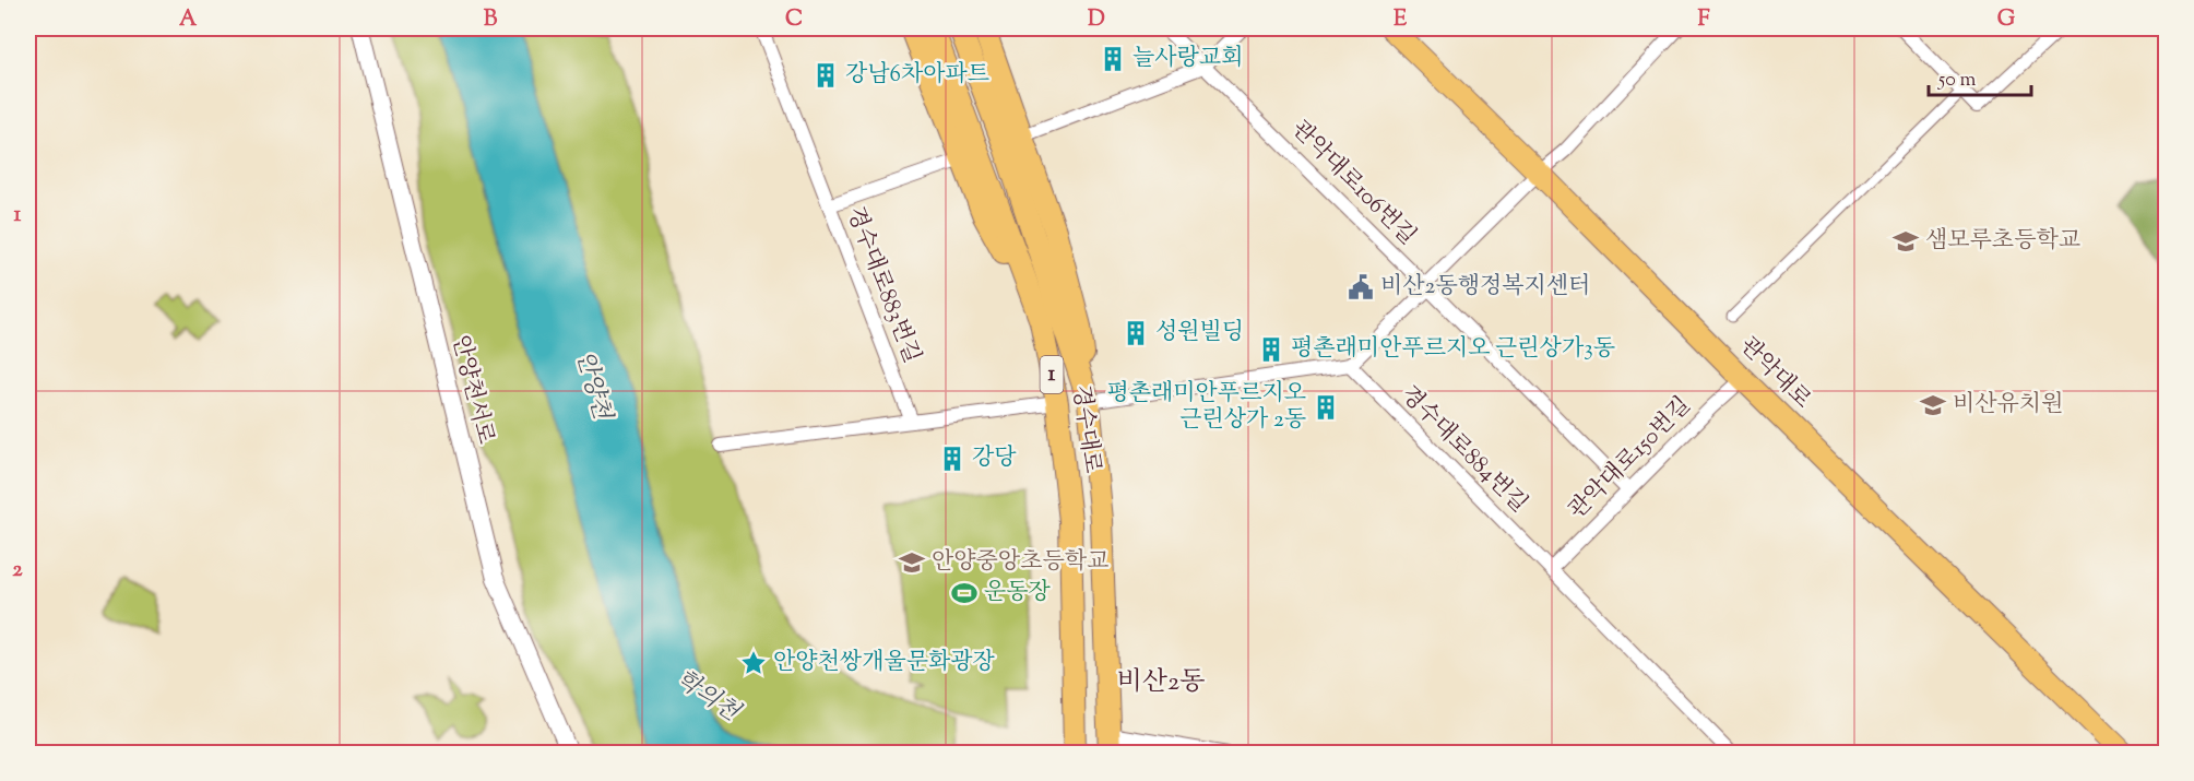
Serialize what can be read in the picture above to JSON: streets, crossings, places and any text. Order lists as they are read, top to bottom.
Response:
{
  "streets": {
    "main road": ["관악대로", "1", "경수대로"],
    "street": [
      "관악대로106번길",
      "경수대로883번길",
      "안양천서로",
      "경수대로884번길",
      "관악대로150번길"
    ]
  },
  "crossings": [
    ["관악대로106번길", "관악대로150번길"],
    ["관악대로", "관악대로150번길"],
    ["경수대로884번길", "관악대로150번길"]
  ],
  "districts": ["비산2동"],
  "water": ["안양천", "학의천"],
  "places": {
    "building": [
      "늘사랑교회",
      "강남6차아파트",
      "성원빌딩",
      "평촌래미안푸르지오 근린상가3동",
      "평촌래미안푸르지오 근린상가 2동",
      "강당"
    ],
    "school or university": ["샘모루초등학교", "비산유치원", "안양중앙초등학교"],
    "public building": ["비산2동행정복지센터"],
    "sports": ["운동장"],
    "place": ["안양천쌍개울문화광장"]
  },
  "scale_bar": "50 m",
  "grid": {
    "columns": [
      "A",
      "B",
      "C",
      "D",
      "E",
      "F",
      "G"
    ],
    "rows": ["1", "2"]
  }
}
